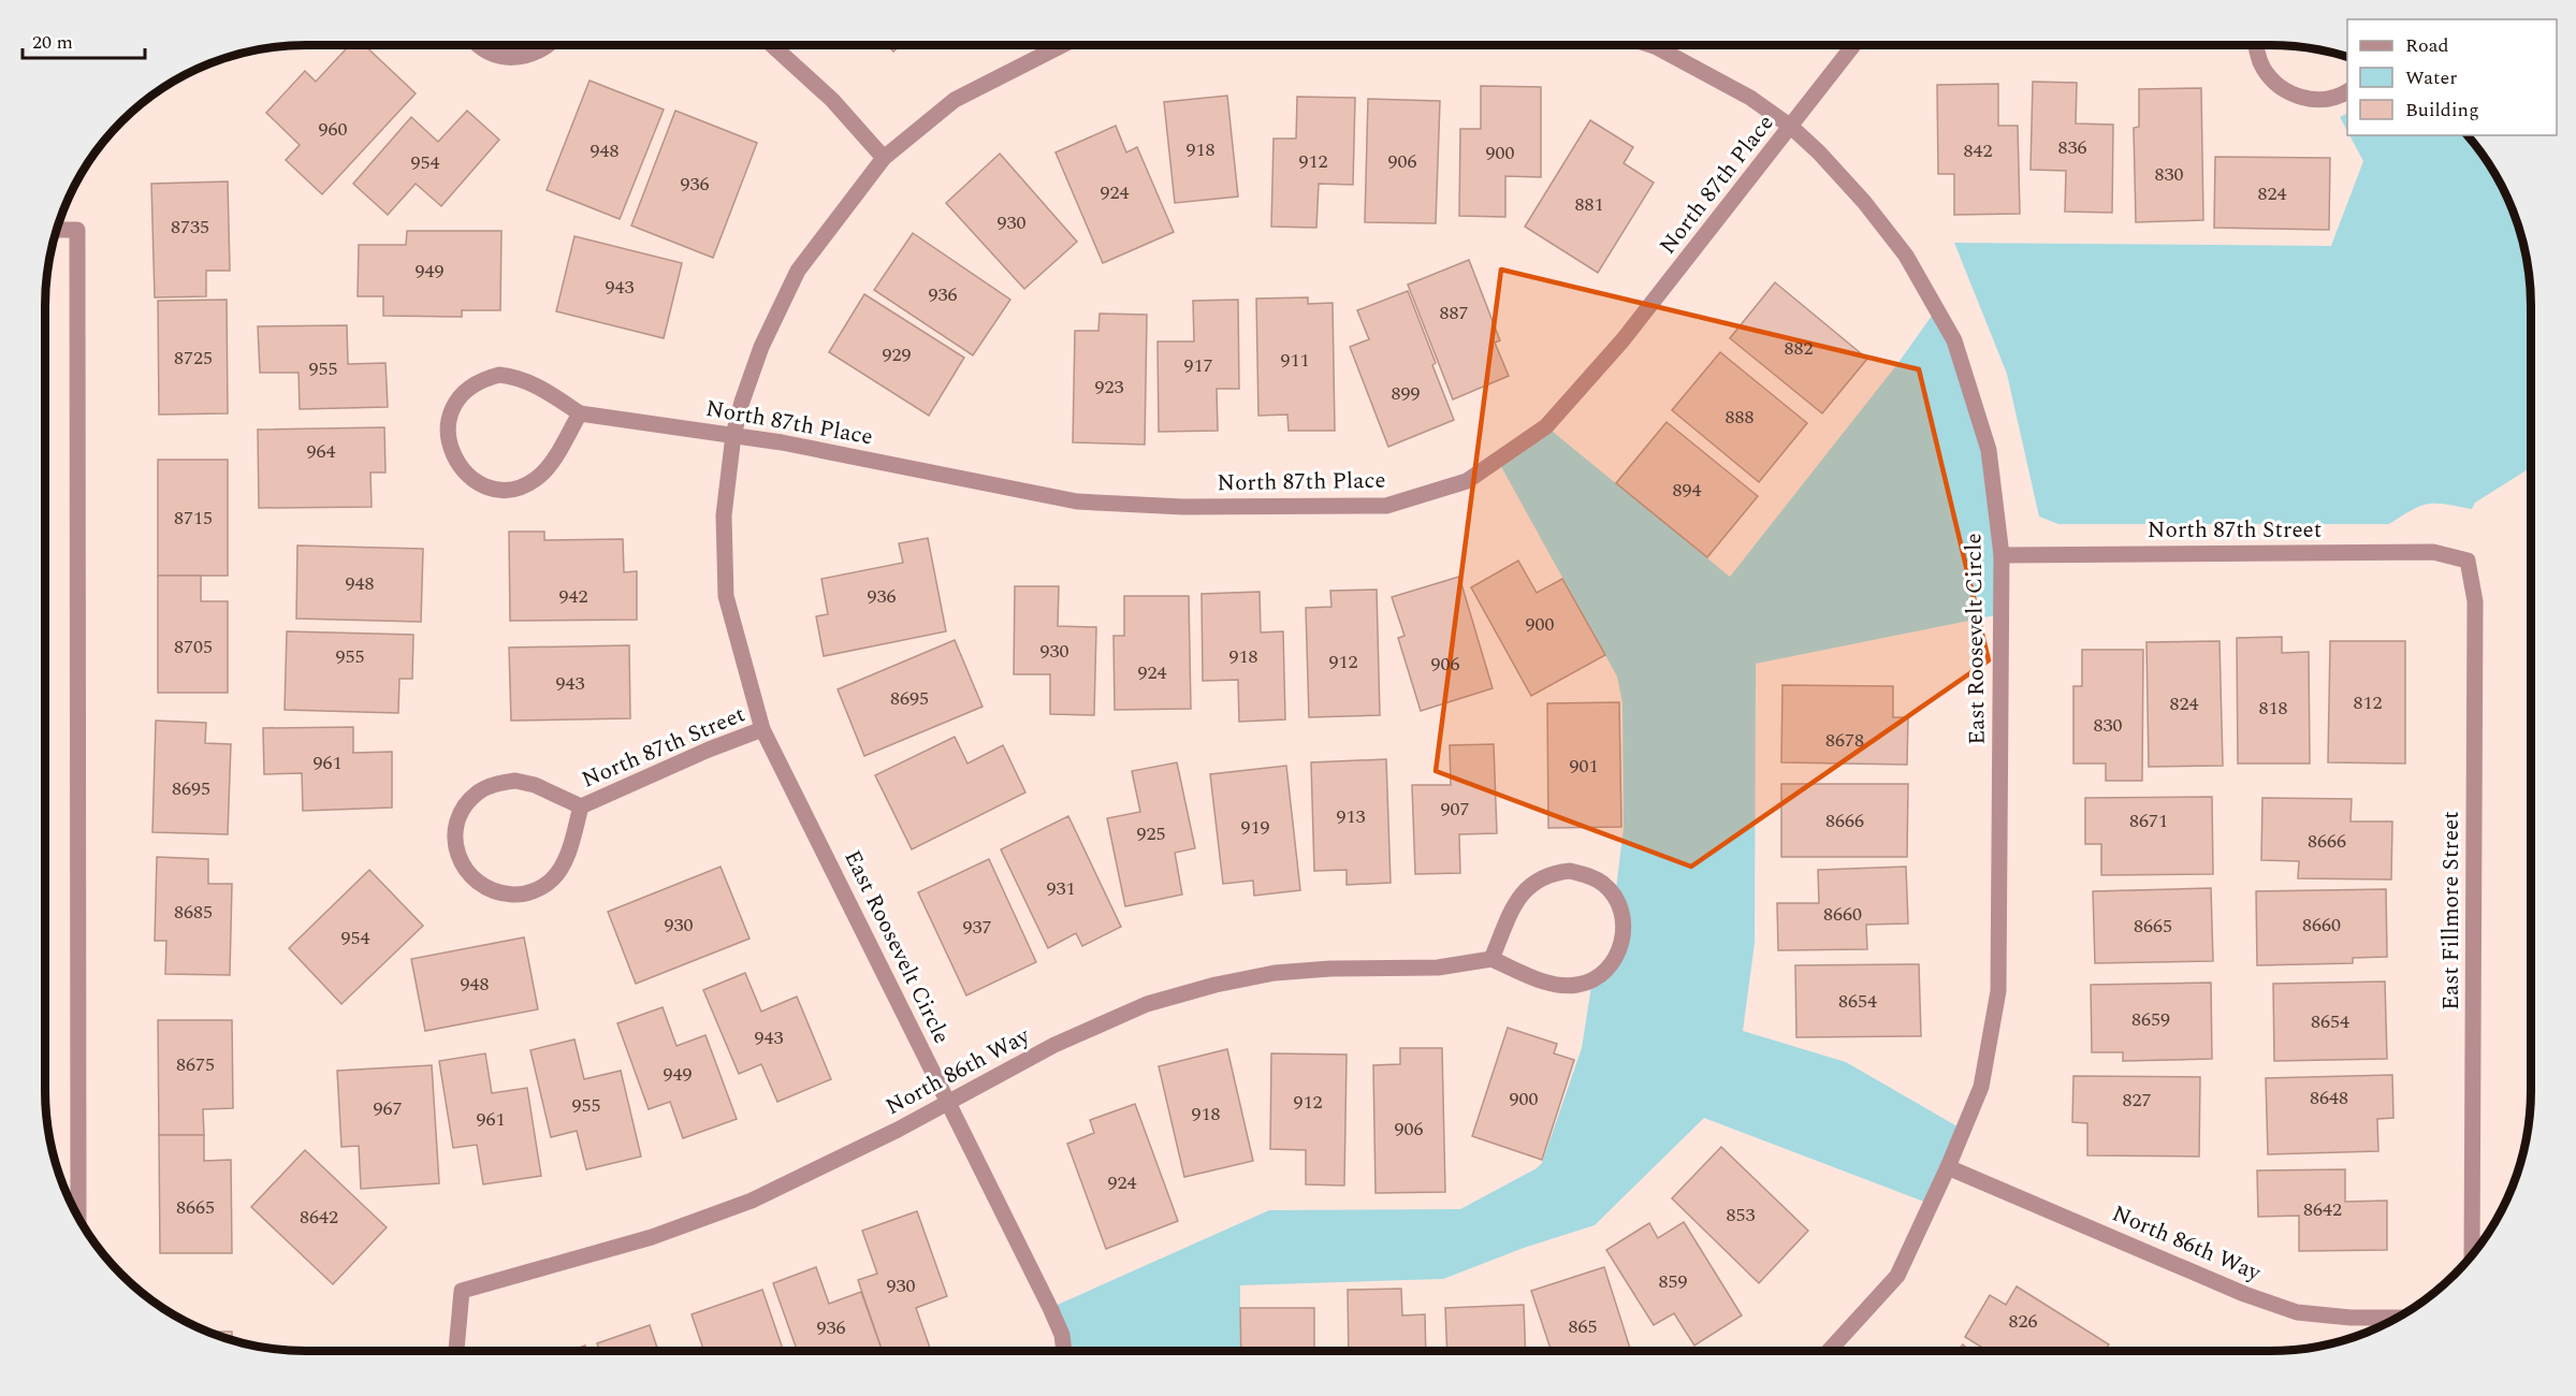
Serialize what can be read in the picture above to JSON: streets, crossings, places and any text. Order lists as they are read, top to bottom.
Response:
{
  "streets": {
    "street": [
      "North 87th Place",
      "North 87th Street",
      "East Roosevelt Circle",
      "East Fillmore Street",
      "North 86th Way"
    ]
  },
  "crossings": [
    ["North 87th Place", "East Roosevelt Circle"],
    ["North 87th Street", "East Roosevelt Circle"],
    ["North 87th Street", "East Fillmore Street"],
    ["East Roosevelt Circle", "North 86th Way"]
  ],
  "house_numbers": [
    "960",
    "836",
    "918",
    "948",
    "842",
    "900",
    "912",
    "906",
    "954",
    "830",
    "936",
    "924",
    "824",
    "881",
    "930",
    "8735",
    "949",
    "943",
    "936",
    "887",
    "882",
    "929",
    "8725",
    "911",
    "917",
    "955",
    "923",
    "899",
    "888",
    "964",
    "894",
    "8715",
    "948",
    "942",
    "936",
    "900",
    "8705",
    "930",
    "955",
    "918",
    "912",
    "906",
    "924",
    "943",
    "8695",
    "812",
    "824",
    "818",
    "830",
    "8678",
    "961",
    "901",
    "8695",
    "907",
    "913",
    "8666",
    "8671",
    "919",
    "925",
    "8666",
    "931",
    "8685",
    "8660",
    "930",
    "8660",
    "8665",
    "937",
    "954",
    "948",
    "8654",
    "8659",
    "8654",
    "943",
    "8675",
    "949",
    "8648",
    "900",
    "827",
    "912",
    "955",
    "967",
    "918",
    "961",
    "906",
    "924",
    "8665",
    "8642",
    "853",
    "8642",
    "859",
    "930",
    "826",
    "865",
    "936"
  ],
  "legend": ["Road", "Water", "Building"],
  "scale_bar": "20 m"
}
